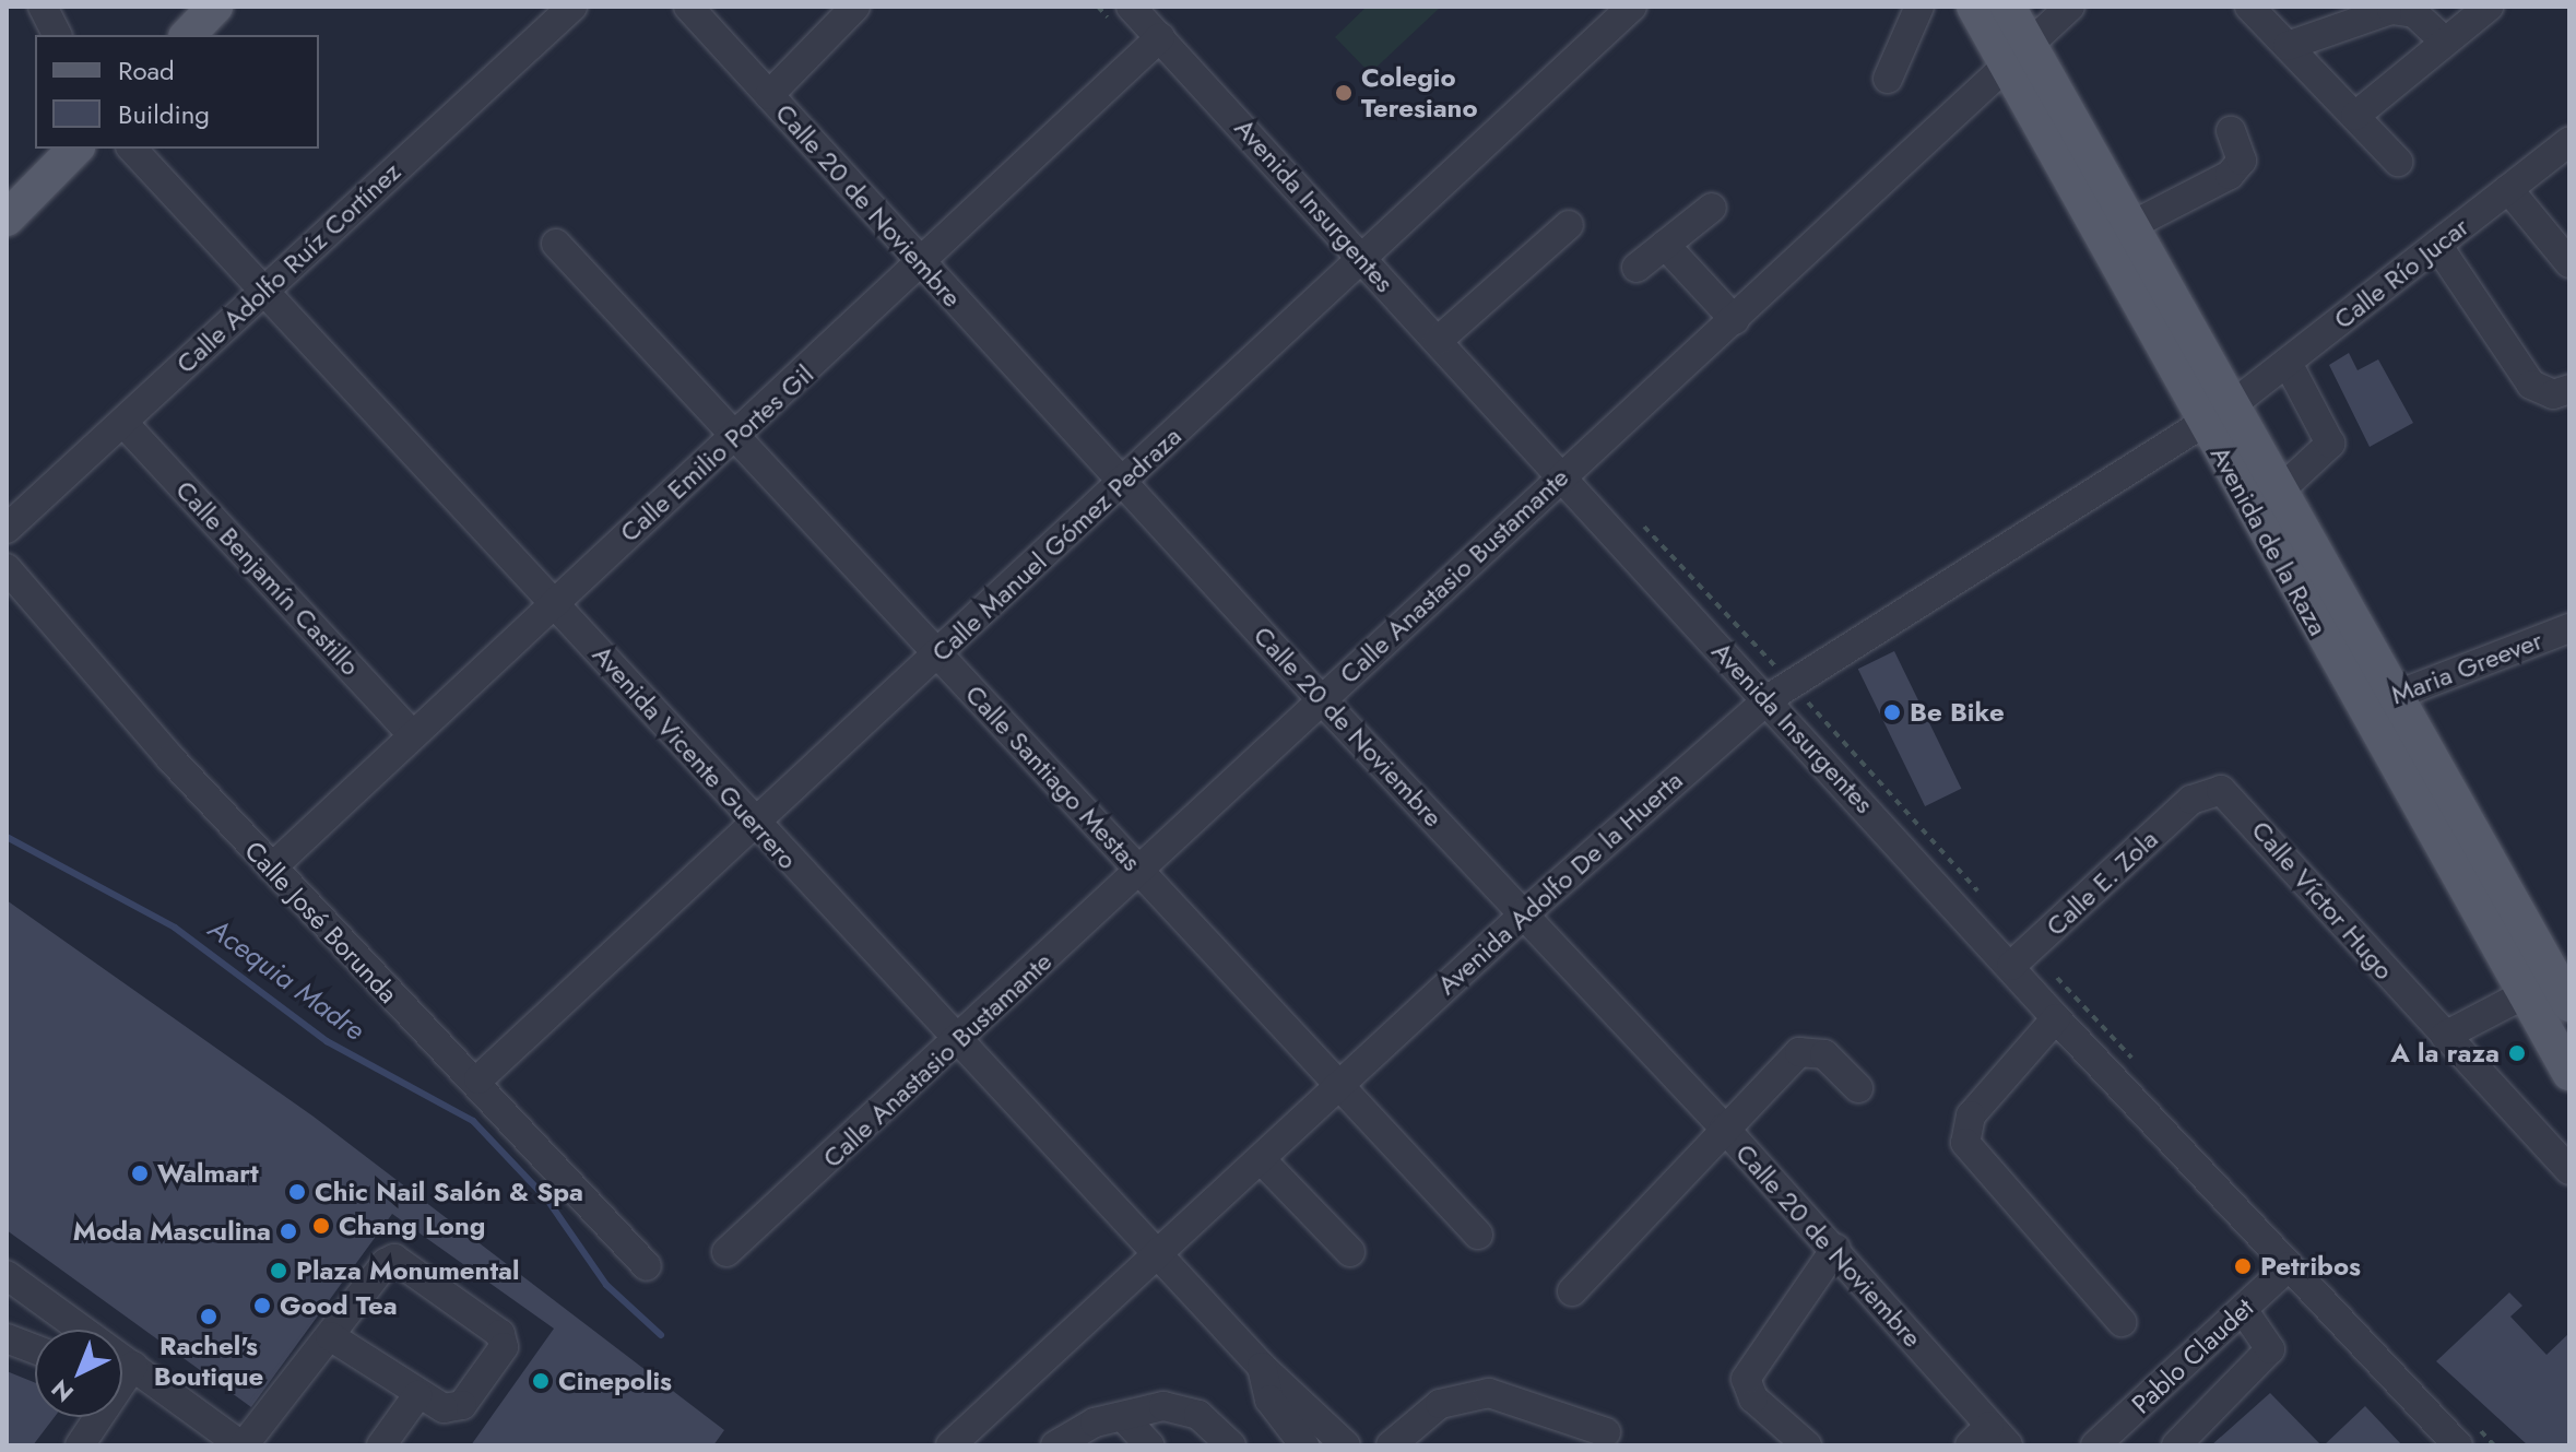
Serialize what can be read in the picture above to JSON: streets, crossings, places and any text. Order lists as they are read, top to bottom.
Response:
{
  "streets": {
    "main road": ["Avenida de la Raza"],
    "street": [
      "Calle 20 de Noviembre",
      "Avenida Insurgentes",
      "Calle Adolfo Ruíz Cortínez",
      "Calle Río Jucar",
      "Calle Emilio Portes Gil",
      "Calle Manuel Gómez Pedraza",
      "Calle Anastasio Bustamante",
      "Calle Benjamín Castillo",
      "Maria Greever",
      "Avenida Vicente Guerrero",
      "Calle Santiago Mestas",
      "Avenida Adolfo De la Huerta",
      "Calle E. Zola",
      "Calle Víctor Hugo",
      "Calle José Borunda",
      "Pablo Claudet"
    ]
  },
  "crossings": [
    ["Calle 20 de Noviembre", "Calle Emilio Portes Gil"],
    ["Calle 20 de Noviembre", "Calle Manuel Gómez Pedraza"],
    ["Calle 20 de Noviembre", "Calle Anastasio Bustamante"],
    ["Calle 20 de Noviembre", "Avenida Adolfo De la Huerta"],
    ["Avenida Insurgentes", "Calle Emilio Portes Gil"],
    ["Avenida Insurgentes", "Calle Manuel Gómez Pedraza"],
    ["Avenida Insurgentes", "Calle Anastasio Bustamante"],
    ["Avenida Insurgentes", "Avenida Adolfo De la Huerta"],
    ["Avenida Insurgentes", "Calle E. Zola"],
    ["Avenida Insurgentes", "Pablo Claudet"],
    ["Calle Adolfo Ruíz Cortínez", "Calle Benjamín Castillo"],
    ["Calle Adolfo Ruíz Cortínez", "Avenida Vicente Guerrero"],
    ["Calle Río Jucar", "Avenida de la Raza"],
    ["Calle Río Jucar", "Avenida Adolfo De la Huerta"],
    ["Calle Emilio Portes Gil", "Calle Benjamín Castillo"],
    ["Calle Emilio Portes Gil", "Avenida Vicente Guerrero"],
    ["Calle Emilio Portes Gil", "Calle Santiago Mestas"],
    ["Calle Emilio Portes Gil", "Calle José Borunda"],
    ["Avenida de la Raza", "Calle Anastasio Bustamante"],
    ["Avenida de la Raza", "Maria Greever"],
    ["Avenida de la Raza", "Avenida Adolfo De la Huerta"],
    ["Calle Manuel Gómez Pedraza", "Avenida Vicente Guerrero"],
    ["Calle Manuel Gómez Pedraza", "Calle Santiago Mestas"],
    ["Calle Manuel Gómez Pedraza", "Calle José Borunda"],
    ["Calle Anastasio Bustamante", "Avenida Vicente Guerrero"],
    ["Calle Anastasio Bustamante", "Calle Santiago Mestas"],
    ["Avenida Vicente Guerrero", "Avenida Adolfo De la Huerta"],
    ["Calle Santiago Mestas", "Avenida Adolfo De la Huerta"],
    ["Calle E. Zola", "Calle Víctor Hugo"]
  ],
  "water": ["Acequia Madre"],
  "places": [
    "Colegio Teresiano",
    "Be Bike",
    "A la raza",
    "Walmart",
    "Chic Nail Salón & Spa",
    "Chang Long",
    "Moda Masculina",
    "Petribos",
    "Plaza Monumental",
    "Good Tea",
    "Rachel's Boutique",
    "Cinepolis"
  ],
  "legend": ["Road", "Building"],
  "north": "bottom left"
}
